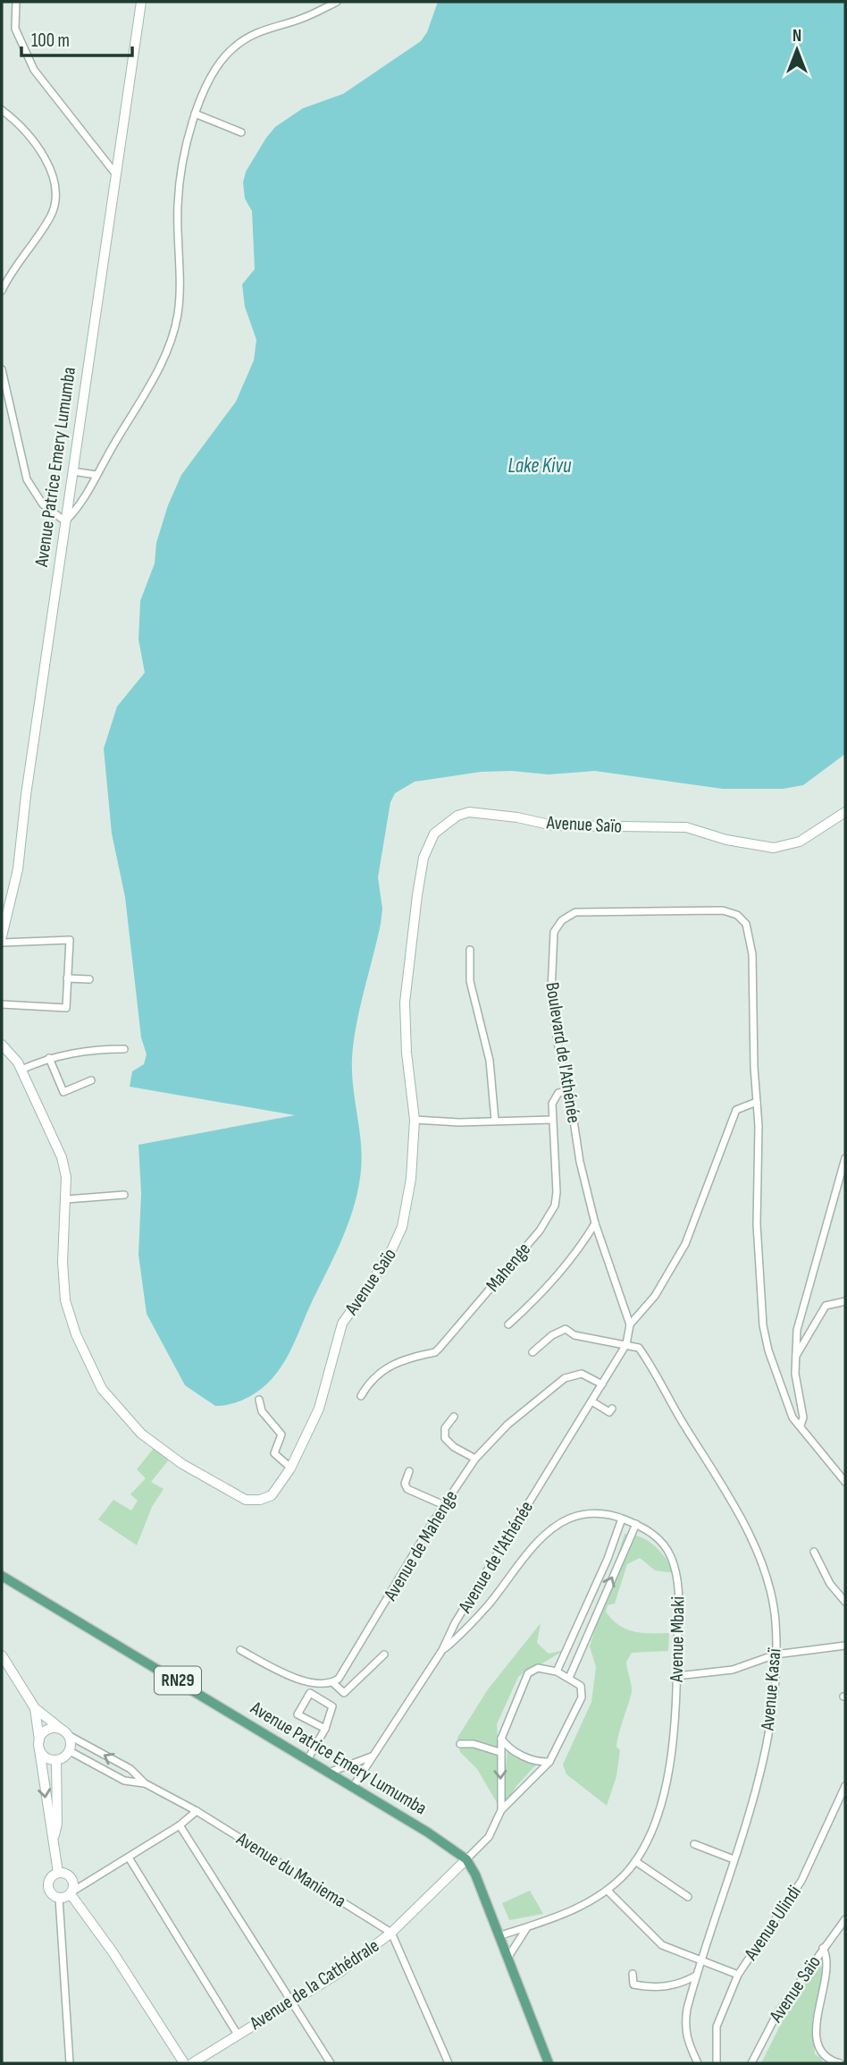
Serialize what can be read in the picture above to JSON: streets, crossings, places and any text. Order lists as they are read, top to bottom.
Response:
{
  "streets": {
    "main road": ["Avenue Patrice Emery Lumumba", "RN29"],
    "street": [
      "Avenue Saïo",
      "Boulevard de l'Athénée",
      "Mahenge",
      "Avenue de Mahenge",
      "Avenue de l'Athénée",
      "Avenue Mbaki",
      "Avenue Kasaï",
      "Avenue du Maniema",
      "Avenue Ulindi",
      "Avenue de la Cathédrale"
    ]
  },
  "crossings": [
    ["Avenue Patrice Emery Lumumba", "Avenue de l'Athénée"],
    ["Avenue Patrice Emery Lumumba", "Avenue Mbaki"],
    ["Avenue Patrice Emery Lumumba", "Avenue de la Cathédrale"],
    ["Boulevard de l'Athénée", "Mahenge"],
    ["Boulevard de l'Athénée", "Avenue de l'Athénée"],
    ["Avenue de Mahenge", "Avenue de l'Athénée"],
    ["Avenue de l'Athénée", "Avenue Mbaki"],
    ["Avenue de l'Athénée", "Avenue Kasaï"],
    ["Avenue du Maniema", "Avenue de la Cathédrale"]
  ],
  "water": ["Lake Kivu"],
  "scale_bar": "100 m",
  "north": "top"
}
